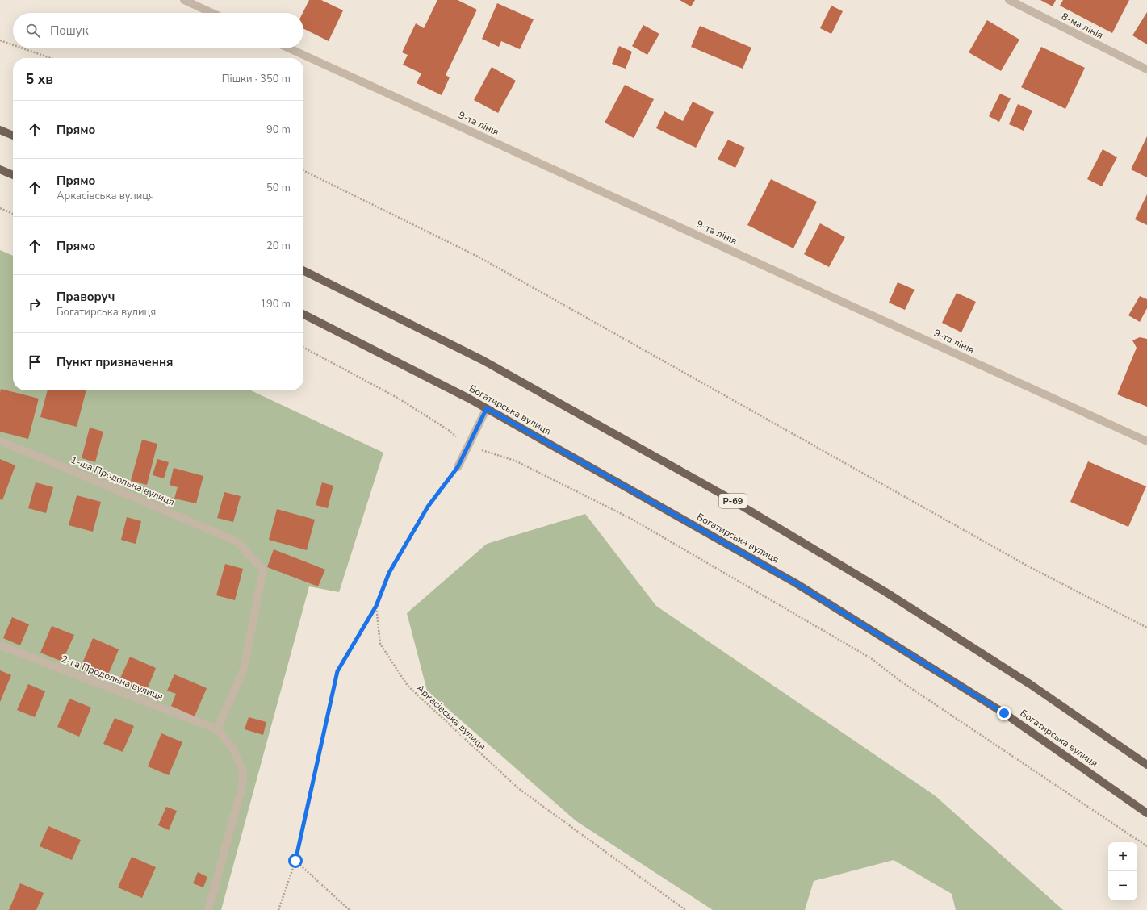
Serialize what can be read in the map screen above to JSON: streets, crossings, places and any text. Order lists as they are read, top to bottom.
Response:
{
  "streets": {
    "main road": ["Богатирська вулиця", "Р-69"],
    "street": [
      "8-ма лінія",
      "9-та лінія",
      "1-ша Продольна вулиця",
      "2-га Продольна вулиця"
    ],
    "path": ["Аркасівська вулиця"]
  },
  "crossings": [
    ["1-ша Продольна вулиця", "2-га Продольна вулиця"]
  ],
  "page": {
    "search": "Пошук",
    "heading": ["5 хв", "Пішки · 350 m"],
    "list": [
      ["Прямо", "90 m"],
      ["Прямо", "Аркасівська вулиця", "50 m"],
      ["Прямо", "20 m"],
      ["Праворуч", "Богатирська вулиця", "190 m"],
      "Пункт призначення"
    ],
    "map_buttons": ["+", "−"]
  }
}
